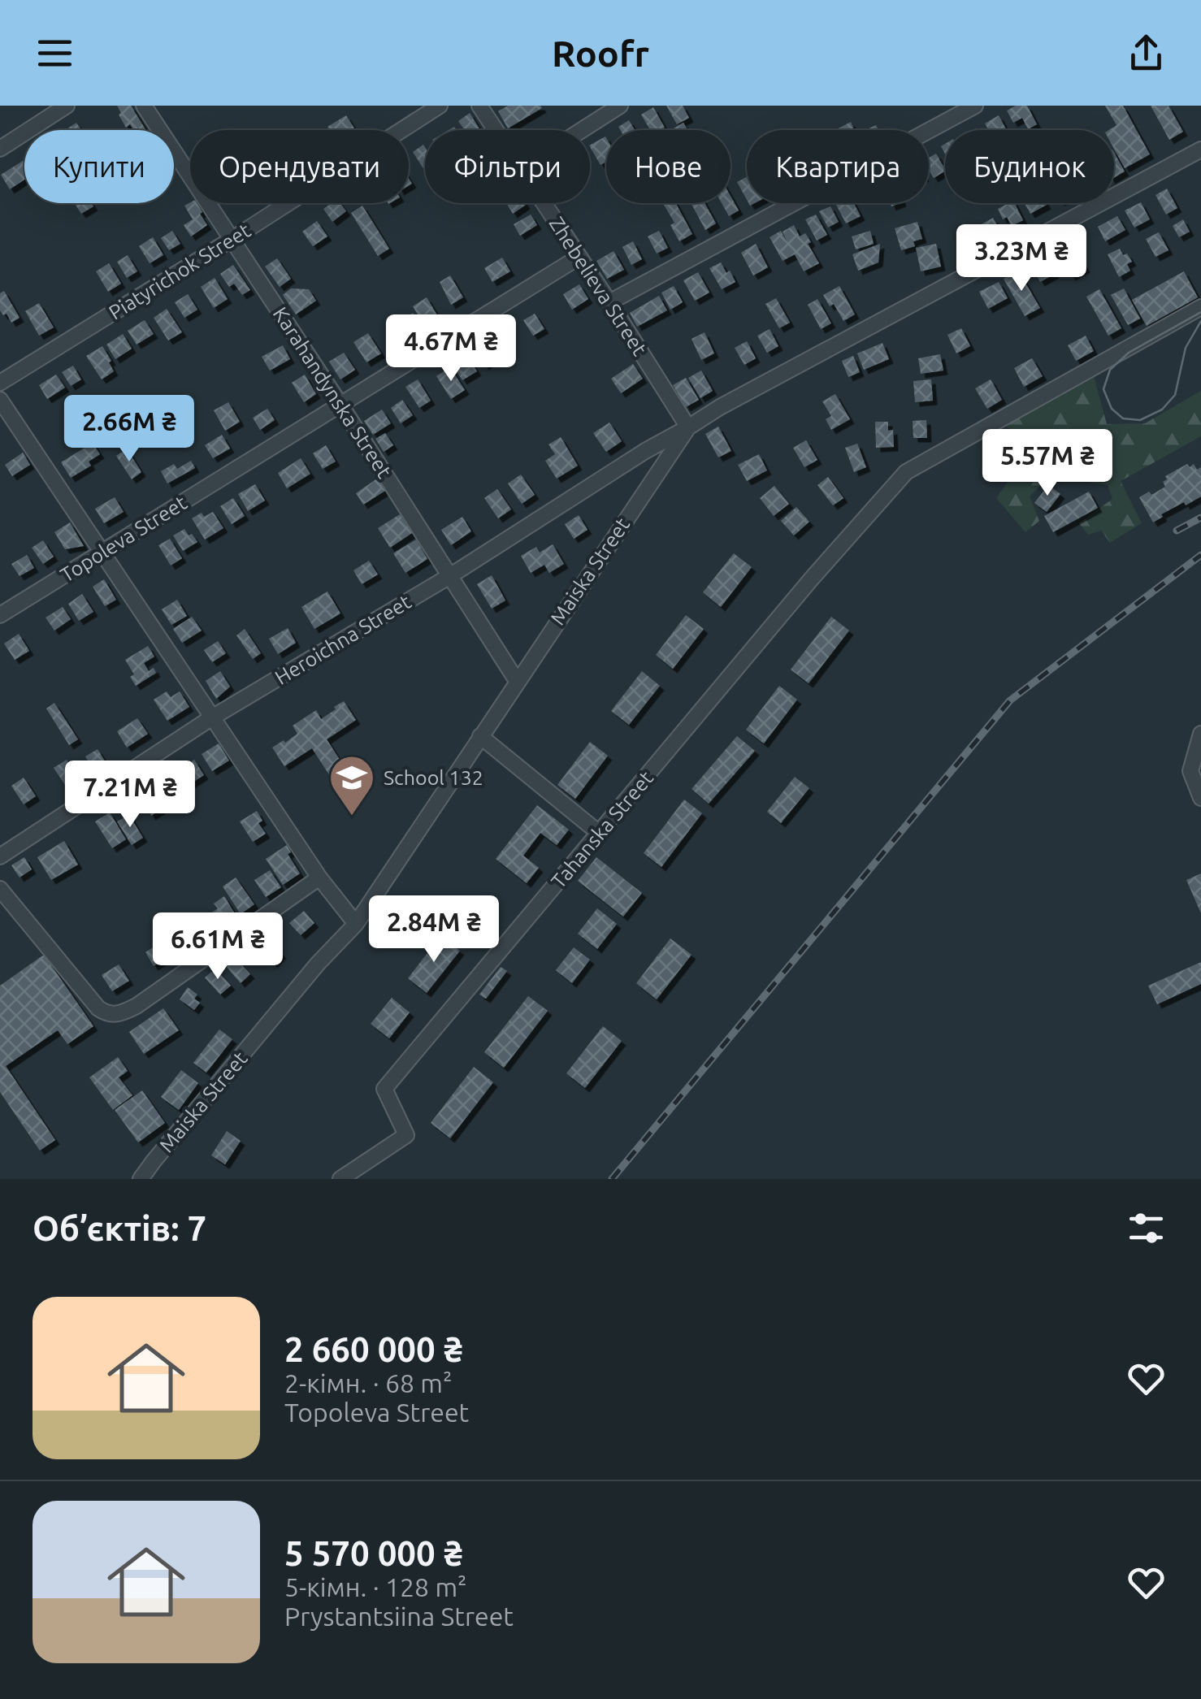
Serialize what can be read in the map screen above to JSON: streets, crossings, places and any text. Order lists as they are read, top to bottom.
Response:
{
  "streets": {
    "street": [
      "Piatyrichok Street",
      "Zhebelieva Street",
      "Karahandynska Street",
      "Topoleva Street",
      "Maiska Street",
      "Heroichna Street",
      "Tahanska Street"
    ]
  },
  "crossings": [
    ["Piatyrichok Street", "Karahandynska Street"],
    ["Zhebelieva Street", "Topoleva Street"],
    ["Zhebelieva Street", "Maiska Street"],
    ["Zhebelieva Street", "Heroichna Street"],
    ["Karahandynska Street", "Topoleva Street"],
    ["Karahandynska Street", "Maiska Street"],
    ["Karahandynska Street", "Heroichna Street"],
    ["Maiska Street", "Heroichna Street"]
  ],
  "places": {
    "school or university": ["School 132"]
  },
  "page": {
    "header": "Roofr",
    "chip": [
      "Купити",
      "Орендувати",
      "Фільтри",
      "Нове",
      "Квартира",
      "Будинок"
    ],
    "price": [
      "3.23M ₴",
      "4.67M ₴",
      "2.66M ₴",
      "5.57M ₴",
      "7.21M ₴",
      "2.84M ₴",
      "6.61M ₴"
    ],
    "heading": "Об’єктів: 7",
    "list": [
      {
        "name": "2 660 000 ₴",
        "note": "2-кімн. · 68 m² · Topoleva Street"
      },
      {
        "name": "5 570 000 ₴",
        "note": "5-кімн. · 128 m² · Prystantsiina Street"
      }
    ]
  }
}
